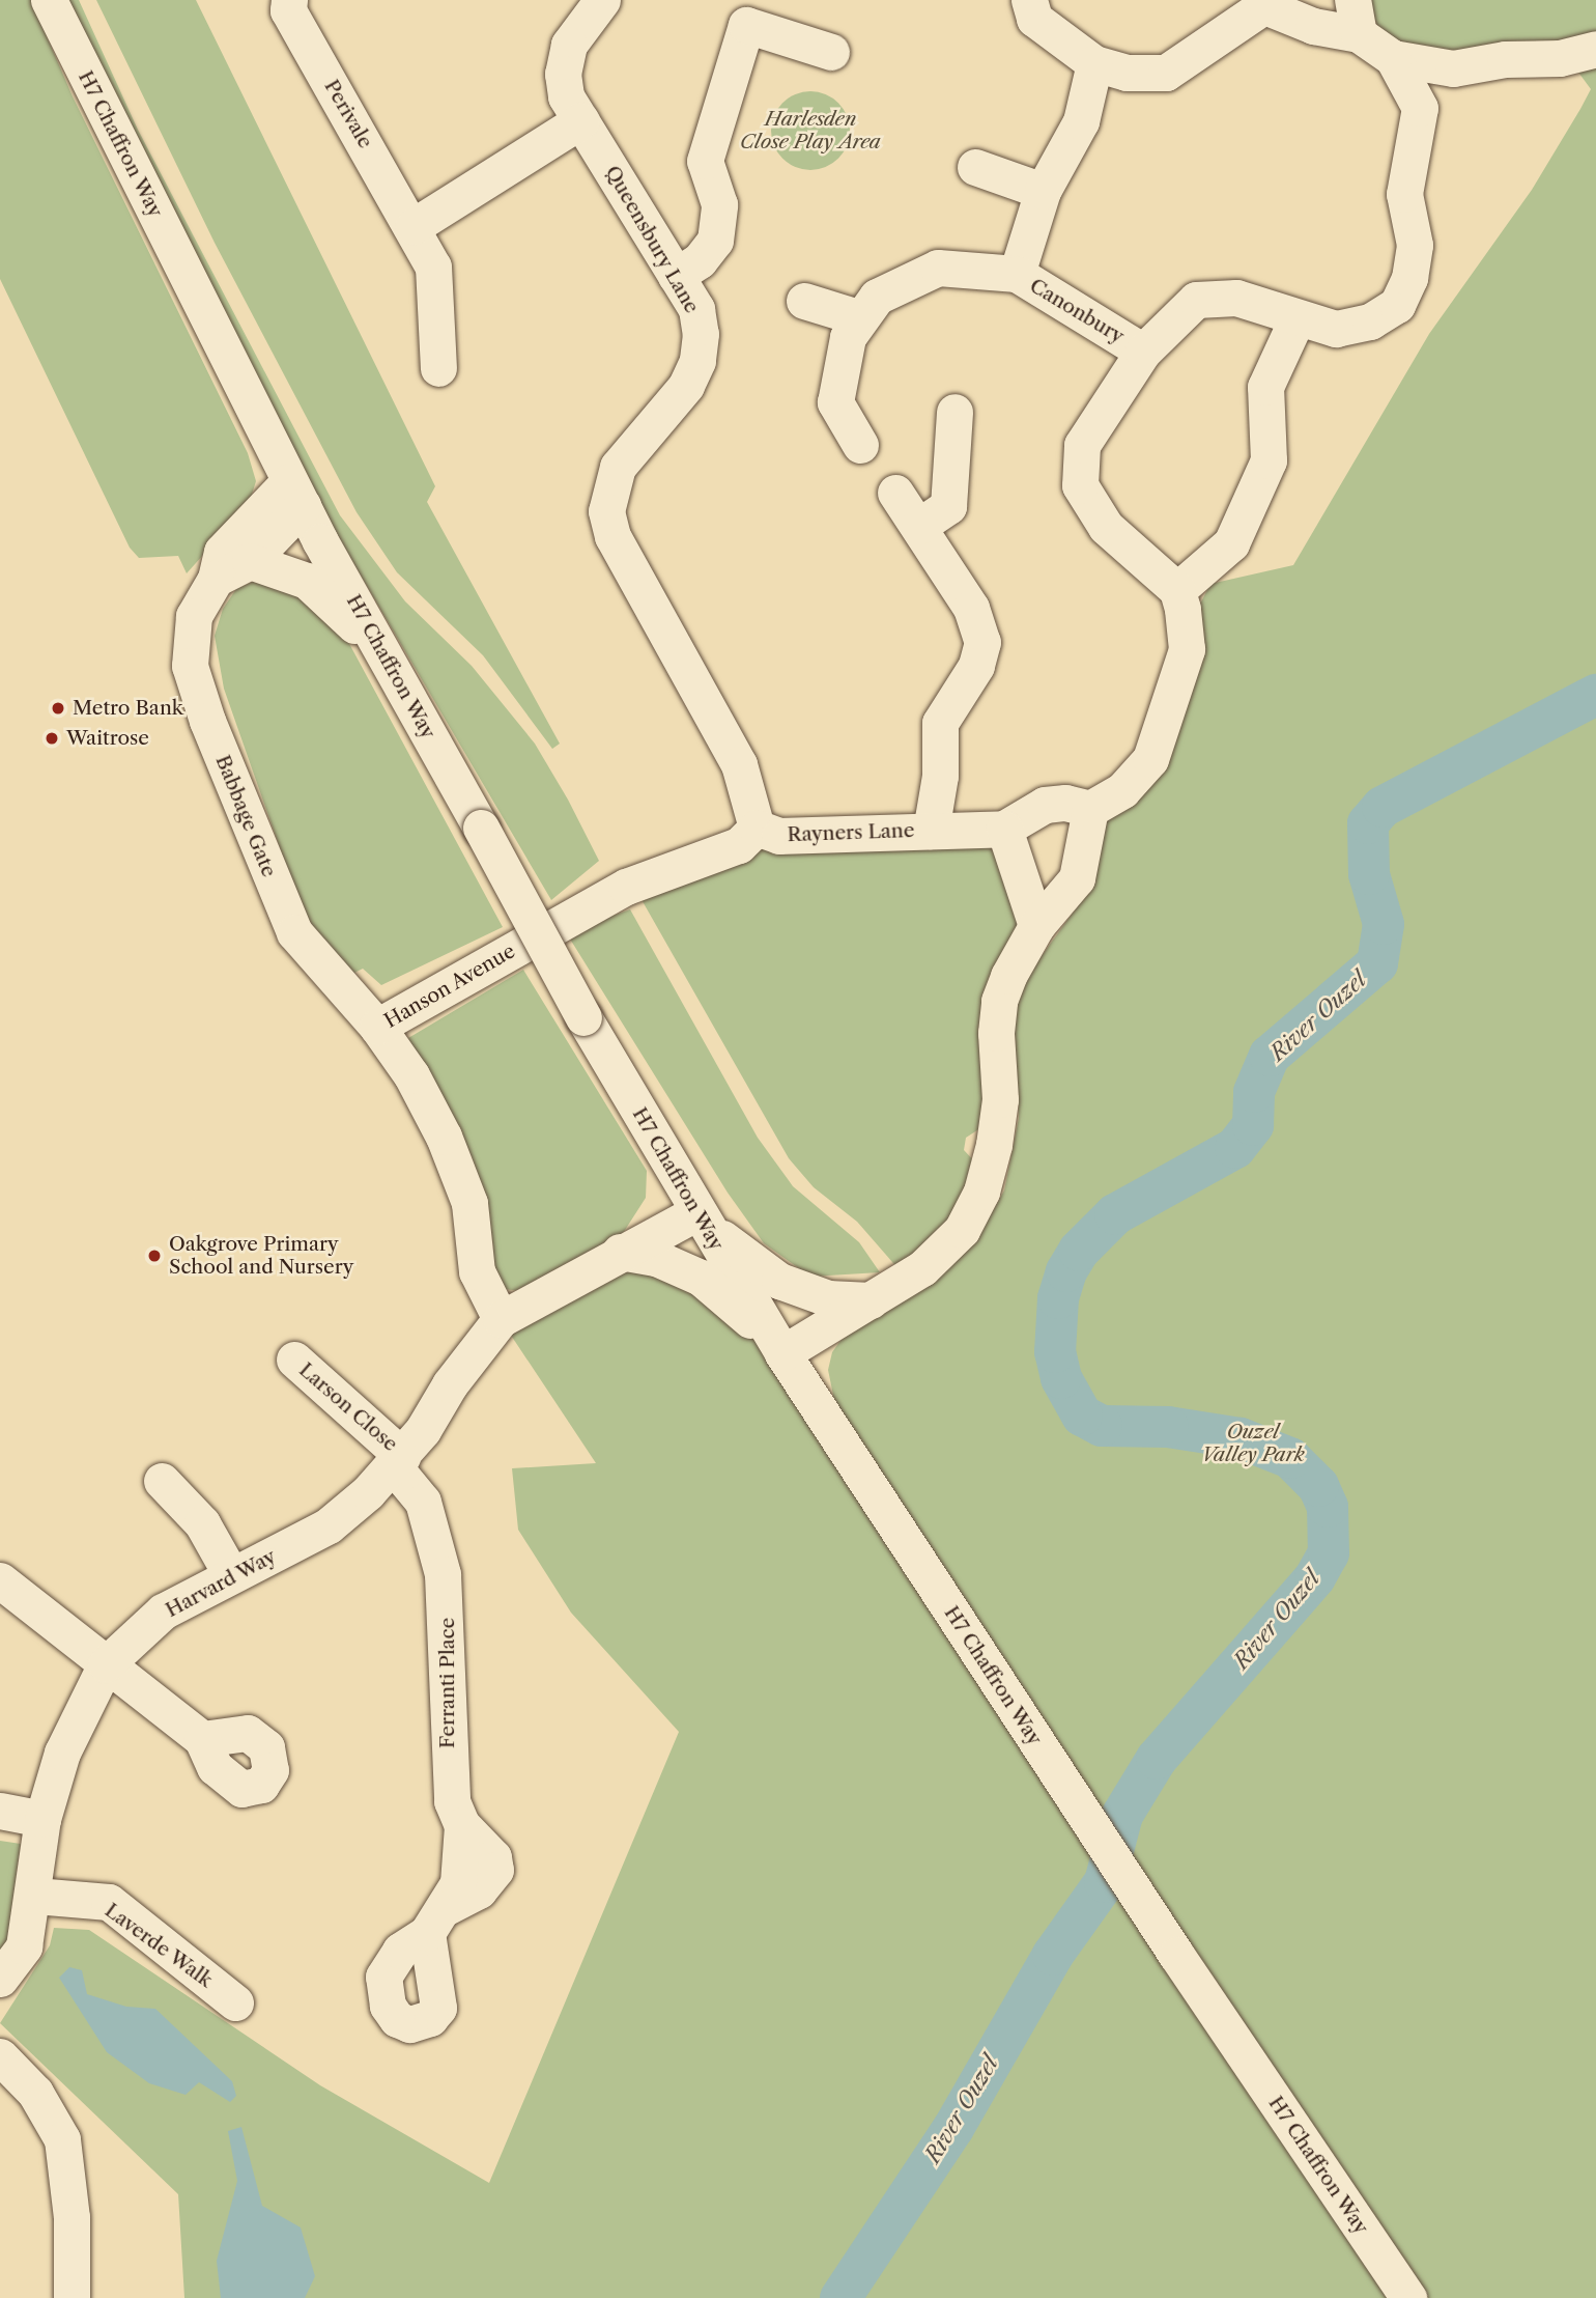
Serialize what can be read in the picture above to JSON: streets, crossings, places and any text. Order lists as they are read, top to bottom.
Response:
{
  "streets": {
    "street": [
      "Perivale",
      "H7 Chaffron Way",
      "Queensbury Lane",
      "Canonbury",
      "Babbage Gate",
      "Rayners Lane",
      "Hanson Avenue",
      "Larson Close",
      "Harvard Way",
      "Ferranti Place",
      "Laverde Walk"
    ]
  },
  "crossings": [
    ["H7 Chaffron Way", "Babbage Gate"],
    ["Queensbury Lane", "Rayners Lane"],
    ["Queensbury Lane", "Hanson Avenue"],
    ["Babbage Gate", "Hanson Avenue"],
    ["Rayners Lane", "Hanson Avenue"],
    ["Hanson Avenue", "Harvard Way"],
    ["Larson Close", "Harvard Way"],
    ["Larson Close", "Ferranti Place"],
    ["Harvard Way", "Ferranti Place"],
    ["Harvard Way", "Laverde Walk"]
  ],
  "water": ["River Ouzel"],
  "parks": ["Harlesden Close Play Area", "Ouzel Valley Park"],
  "places": ["Metro Bank", "Waitrose", "Oakgrove Primary School and Nursery"]
}
